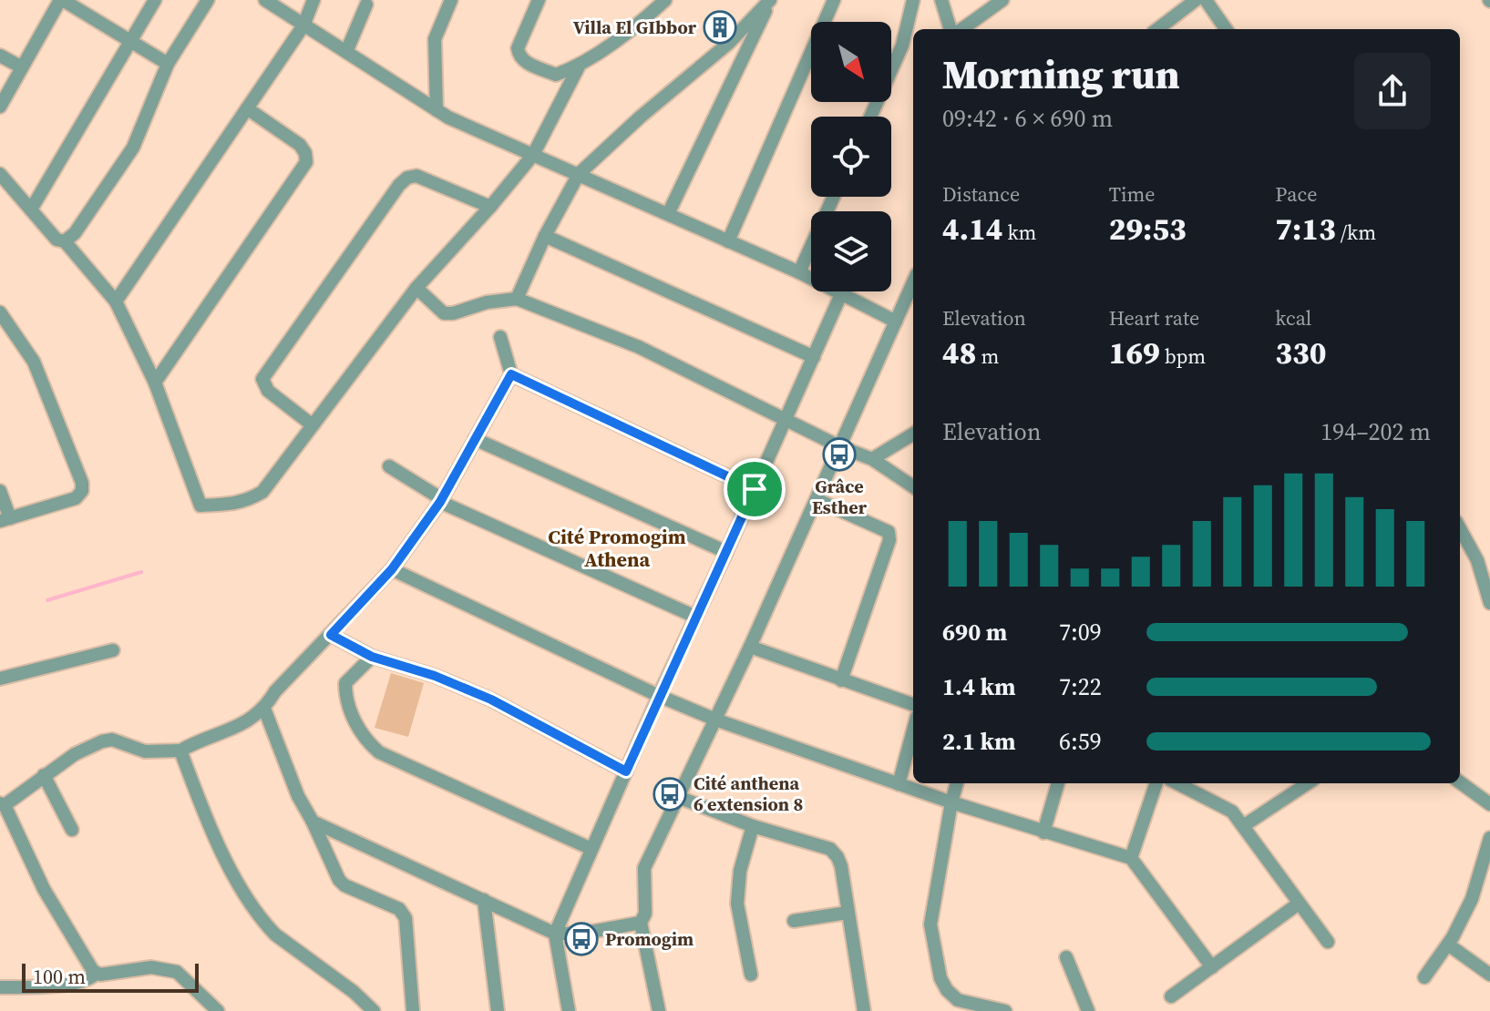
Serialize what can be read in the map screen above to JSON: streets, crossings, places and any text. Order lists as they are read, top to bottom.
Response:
{
  "districts": ["Cité Promogim Athena"],
  "places": {
    "building": ["Villa El GIbbor"],
    "bus stop": ["Grâce Esther", "Cité anthena 6 extension 8", "Promogim"]
  },
  "scale_bar": "100 m",
  "north": "bottom right",
  "page": {
    "heading": ["Morning run", "09:42 · 6 × 690 m"],
    "stats": [
      ["Distance", "4.14 km"],
      ["Time", "29:53"],
      ["Pace", "7:13 /km"],
      ["Elevation", "48 m"],
      ["Heart rate", "169 bpm"],
      ["kcal", "330"]
    ],
    "chart": ["Elevation", "194–202 m"],
    "list": [
      {
        "name": "690 m",
        "note": "7:09"
      },
      {
        "name": "1.4 km",
        "note": "7:22"
      },
      {
        "name": "2.1 km",
        "note": "6:59"
      }
    ],
    "scale": "100 m"
  }
}
